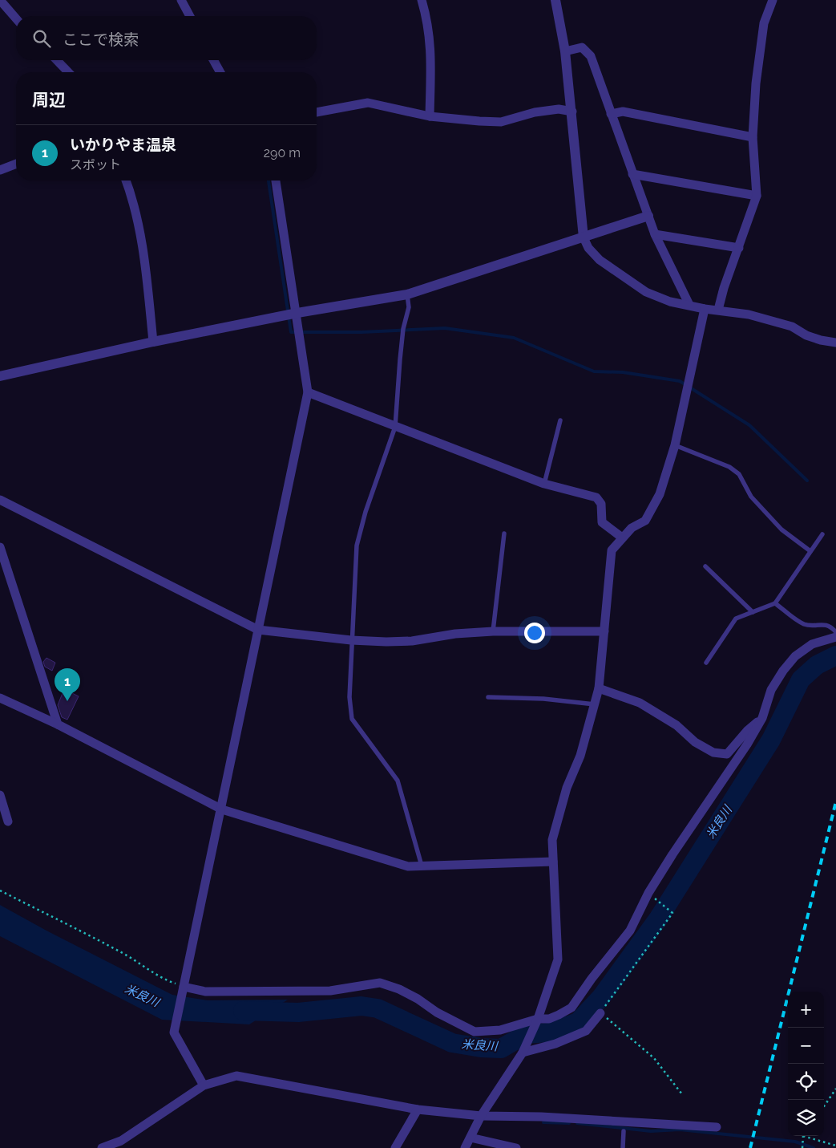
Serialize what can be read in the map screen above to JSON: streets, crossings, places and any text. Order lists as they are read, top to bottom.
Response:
{
  "water": ["米良川"],
  "page": {
    "search": "ここで検索",
    "heading": "周辺",
    "list": [
      {
        "mark": "1",
        "name": "いかりやま温泉",
        "note": "スポット",
        "value": "290 m"
      }
    ],
    "pins": "1",
    "map_buttons": ["+", "−"]
  }
}
